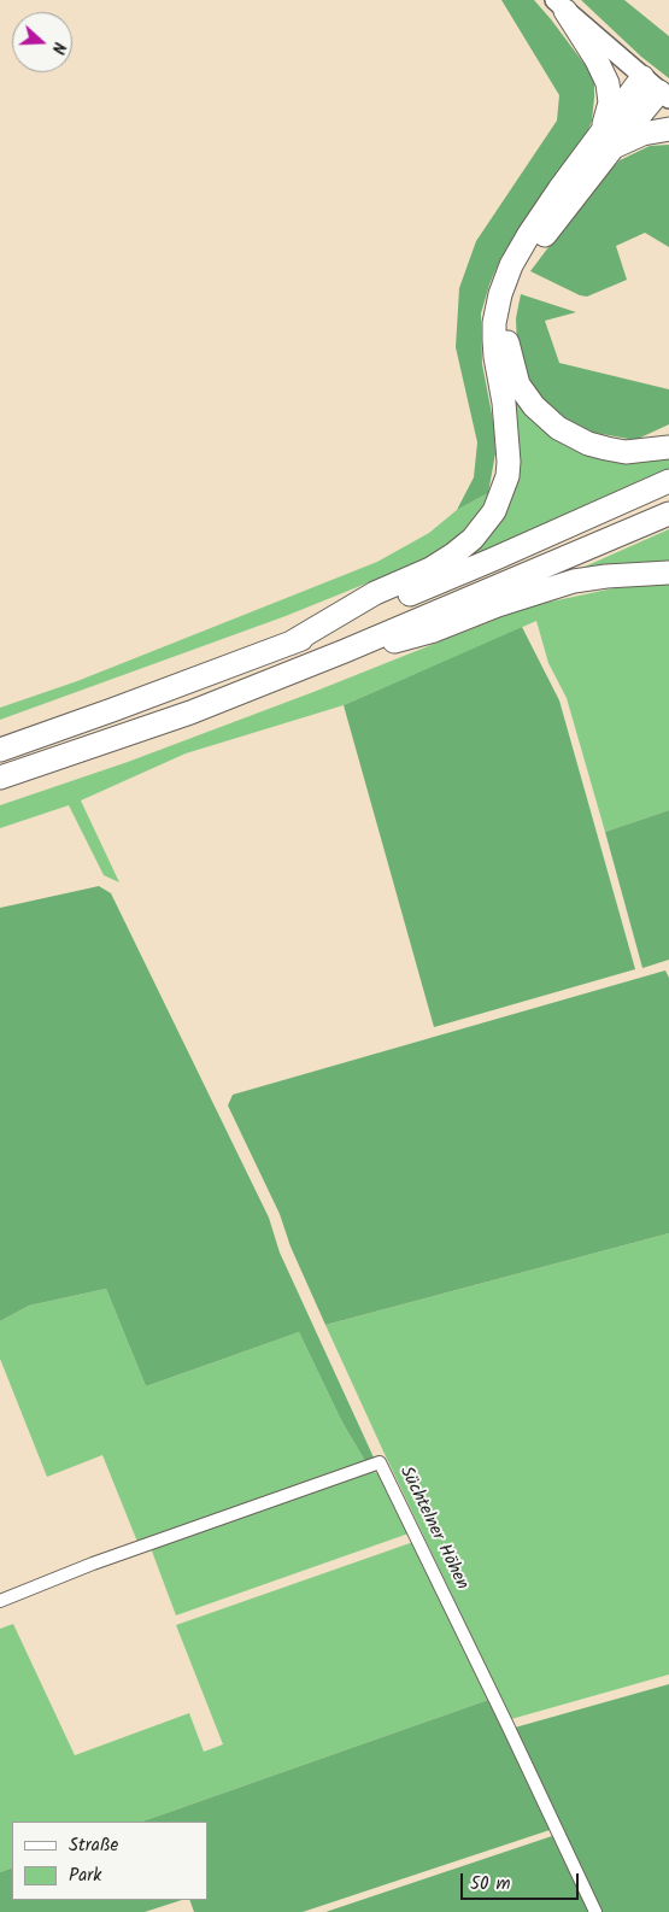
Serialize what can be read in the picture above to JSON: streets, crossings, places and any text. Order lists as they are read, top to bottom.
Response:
{
  "streets": {
    "street": ["Süchtelner Höhen"]
  },
  "legend": ["Straße", "Park"],
  "scale_bar": "50 m",
  "north": "right"
}
